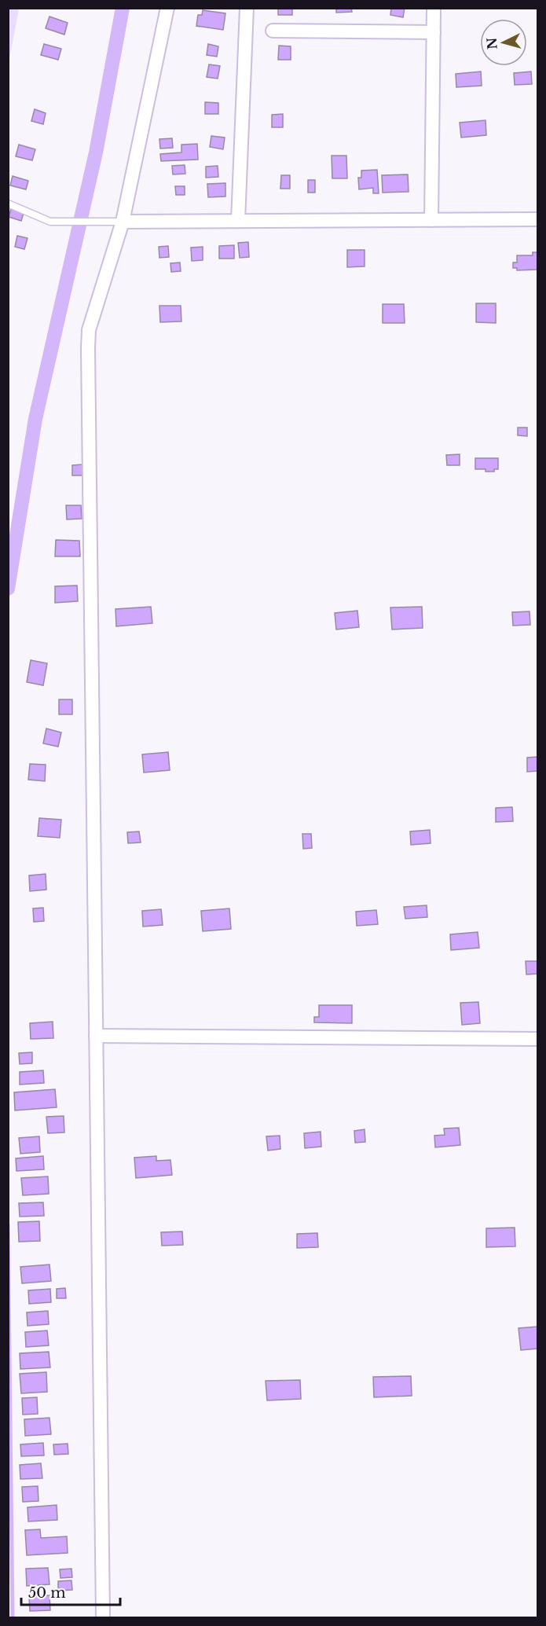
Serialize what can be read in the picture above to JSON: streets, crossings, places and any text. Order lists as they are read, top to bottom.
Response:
{
  "scale_bar": "50 m",
  "north": "left"
}
